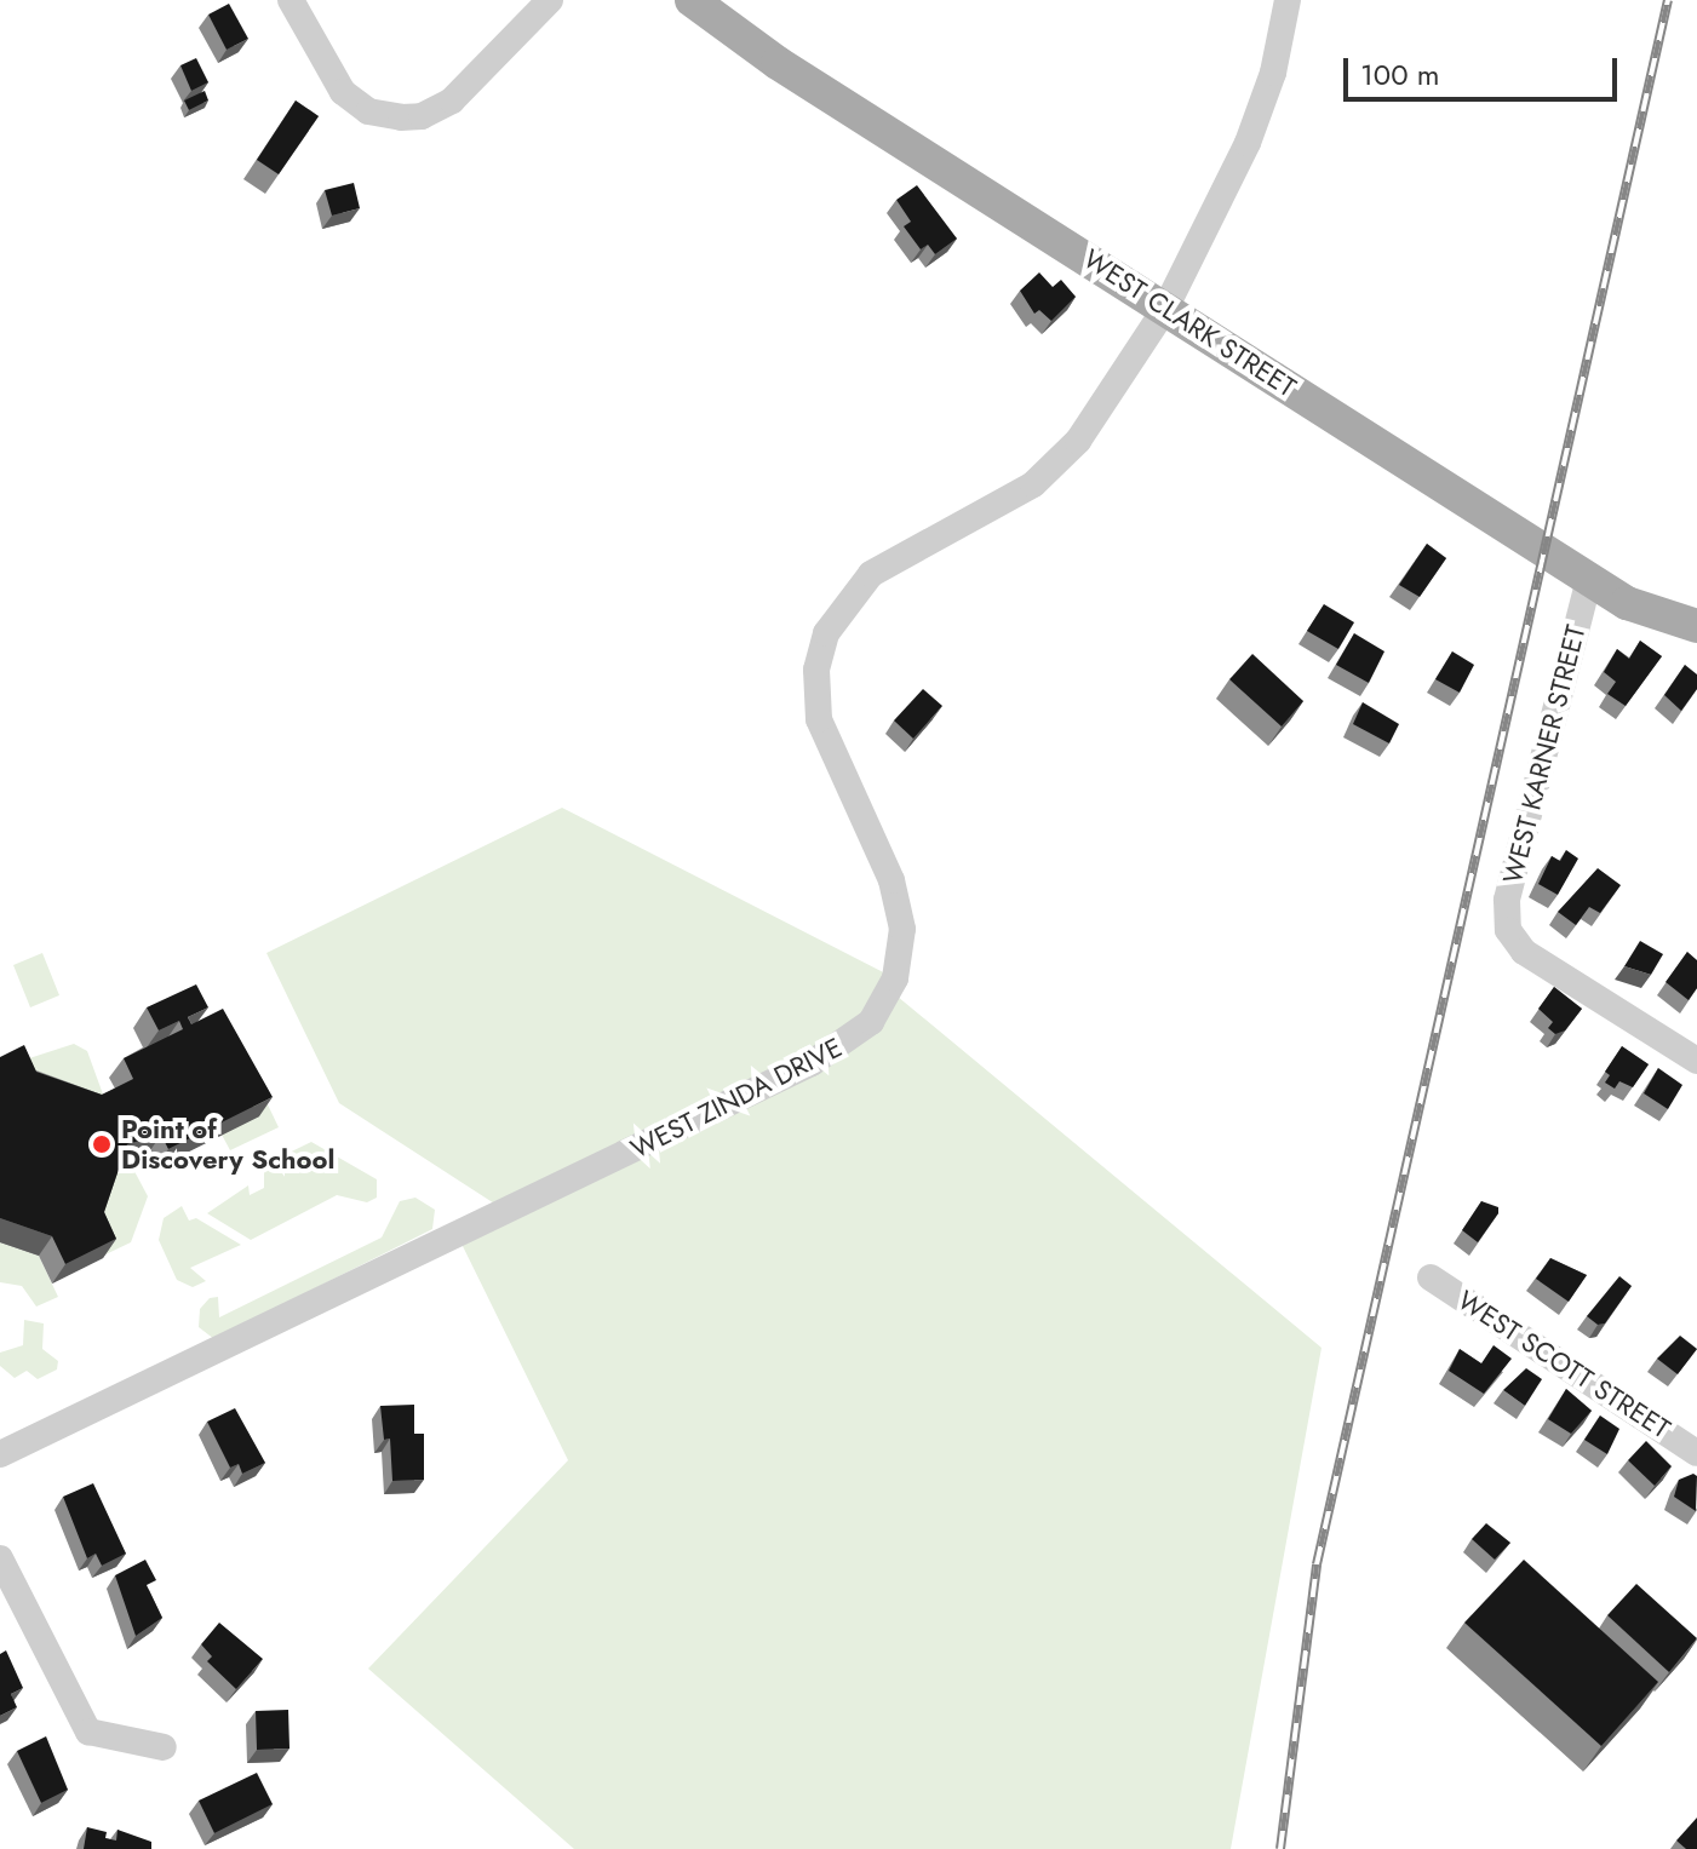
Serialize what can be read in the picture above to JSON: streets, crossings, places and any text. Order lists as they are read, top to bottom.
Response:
{
  "streets": {
    "main road": ["WEST CLARK STREET"],
    "street": ["WEST KARNER STREET", "WEST ZINDA DRIVE", "WEST SCOTT STREET"]
  },
  "crossings": [
    ["WEST CLARK STREET", "WEST KARNER STREET"],
    ["WEST CLARK STREET", "WEST ZINDA DRIVE"]
  ],
  "places": ["Point of Discovery School"],
  "scale_bar": "100 m"
}
